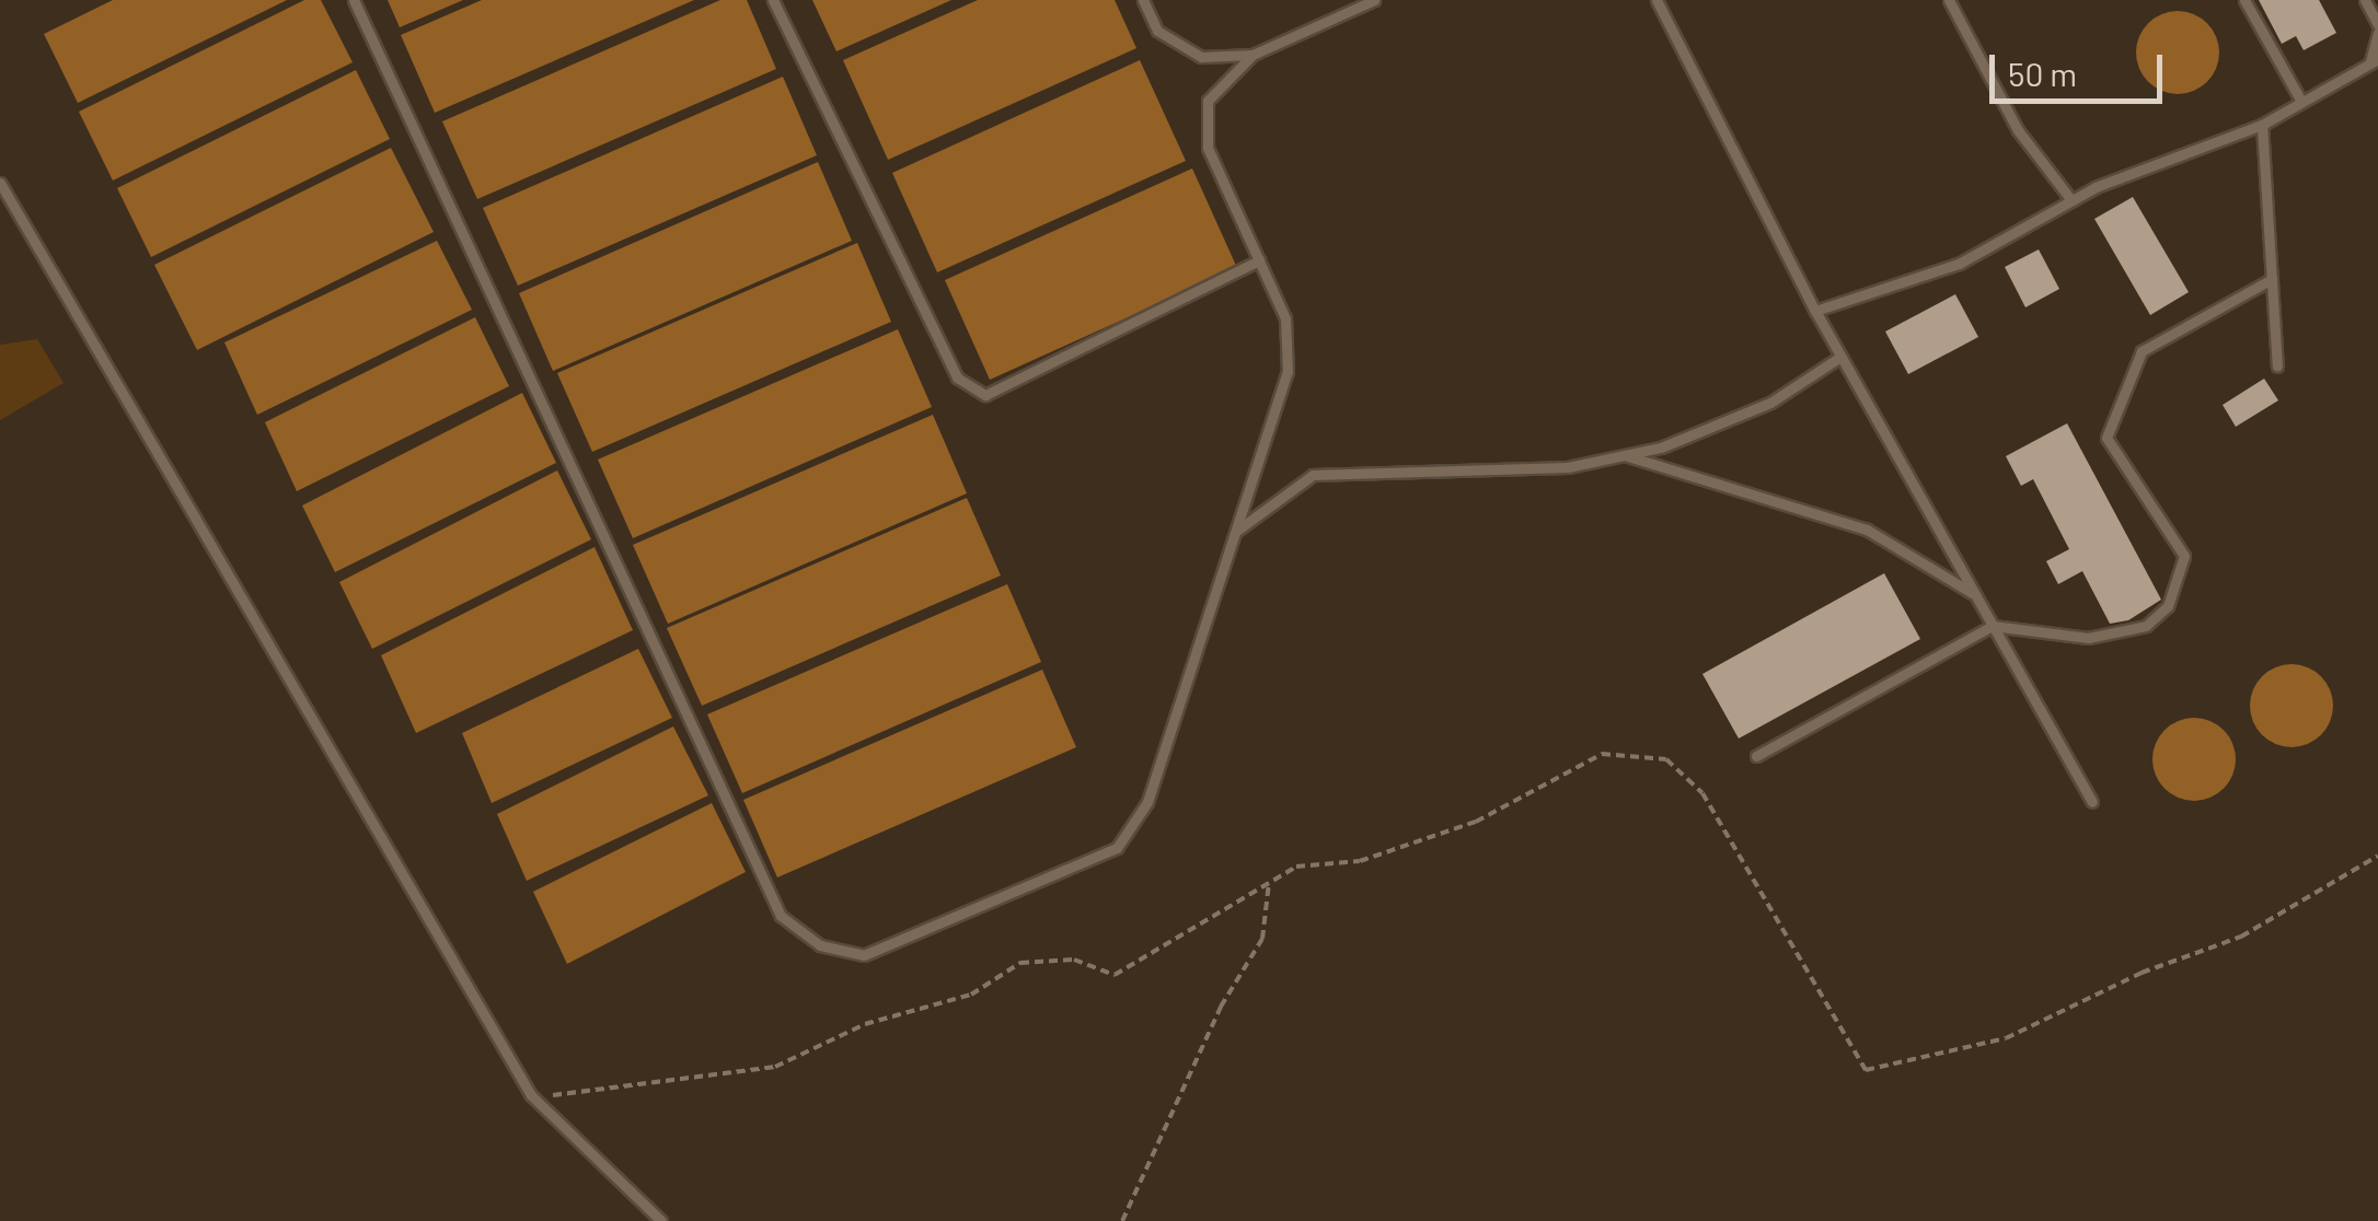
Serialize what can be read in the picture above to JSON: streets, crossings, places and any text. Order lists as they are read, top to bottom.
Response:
{
  "scale_bar": "50 m"
}
